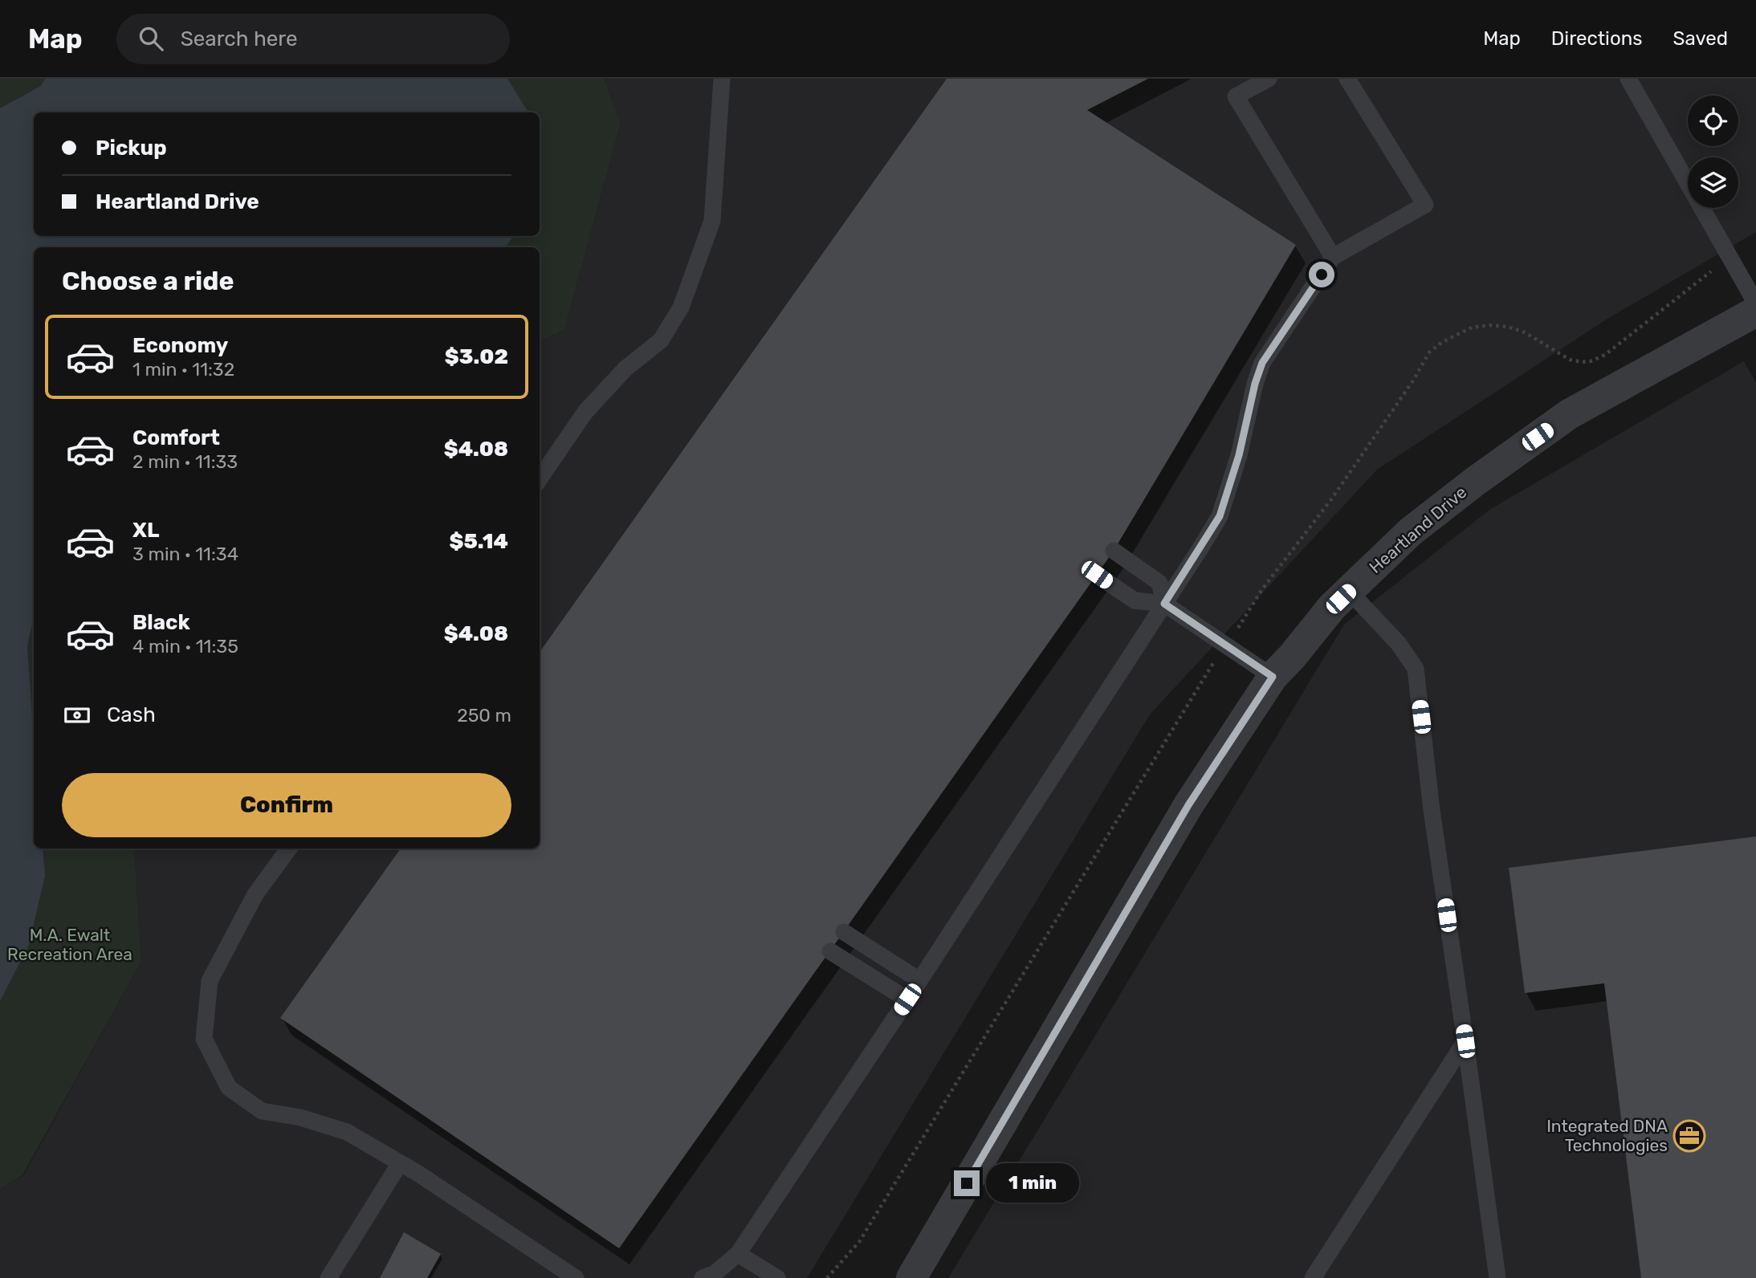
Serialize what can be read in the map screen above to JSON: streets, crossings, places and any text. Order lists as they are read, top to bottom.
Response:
{
  "streets": {
    "street": ["Heartland Drive"]
  },
  "parks": ["M.A. Ewalt Recreation Area"],
  "places": {
    "office": ["Integrated DNA Technologies"]
  },
  "page": {
    "header": "Map",
    "search": "Search here",
    "nav": ["Map", "Directions", "Saved"],
    "banner": ["Pickup", "Heartland Drive"],
    "heading": "Choose a ride",
    "list": [
      {
        "name": "Economy",
        "note": "1 min · 11:32",
        "value": "$3.02"
      },
      {
        "name": "Comfort",
        "note": "2 min · 11:33",
        "value": "$4.08"
      },
      {
        "name": "XL",
        "note": "3 min · 11:34",
        "value": "$5.14"
      },
      {
        "name": "Black",
        "note": "4 min · 11:35",
        "value": "$4.08"
      }
    ],
    "pay": ["Cash", "250 m"],
    "buttons": "Confirm",
    "bubble": "1 min"
  }
}
